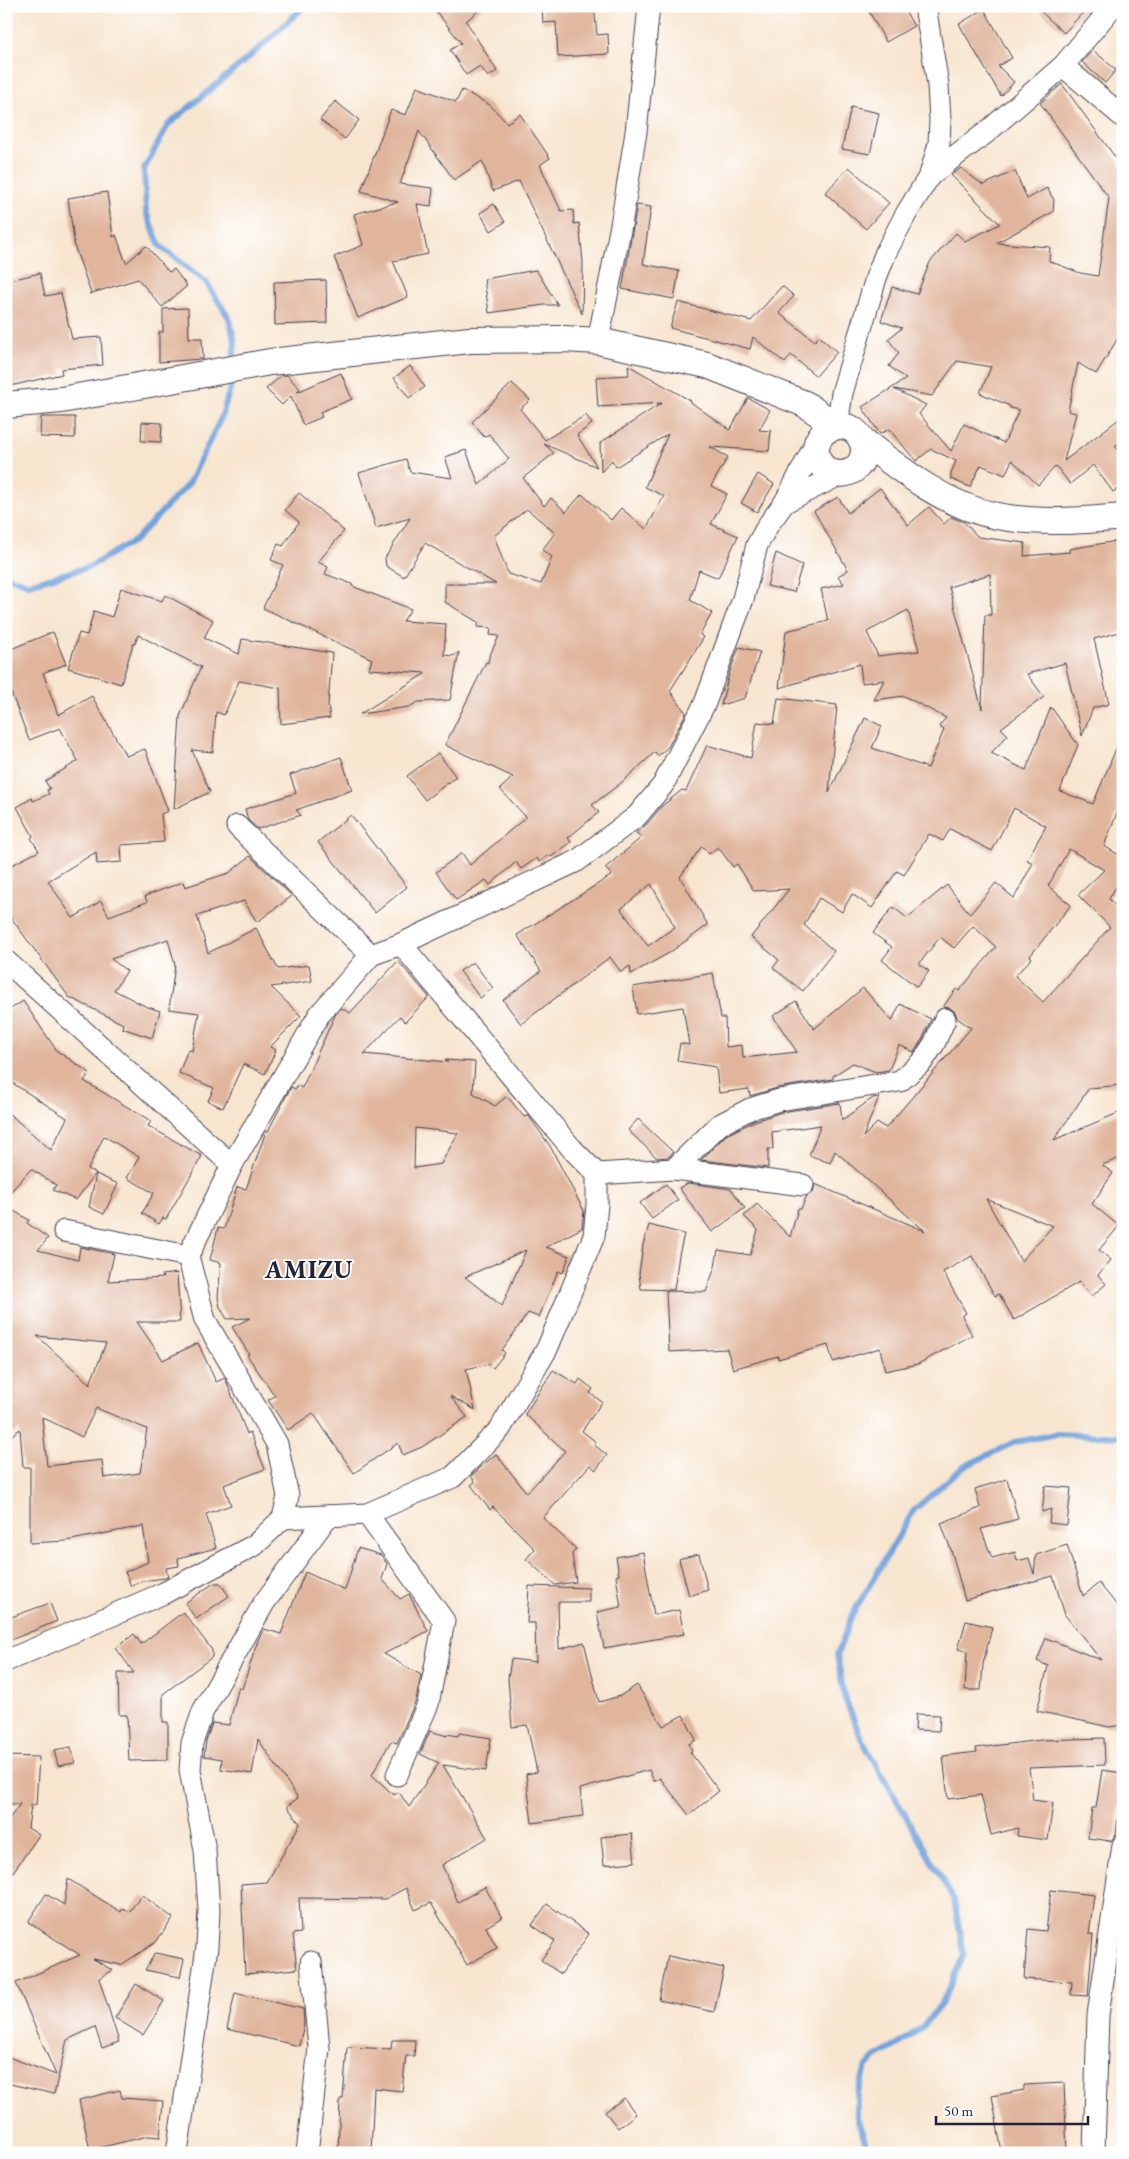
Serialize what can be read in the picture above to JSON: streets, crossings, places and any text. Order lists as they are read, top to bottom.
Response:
{
  "districts": ["AMIZU"],
  "scale_bar": "50 m"
}
